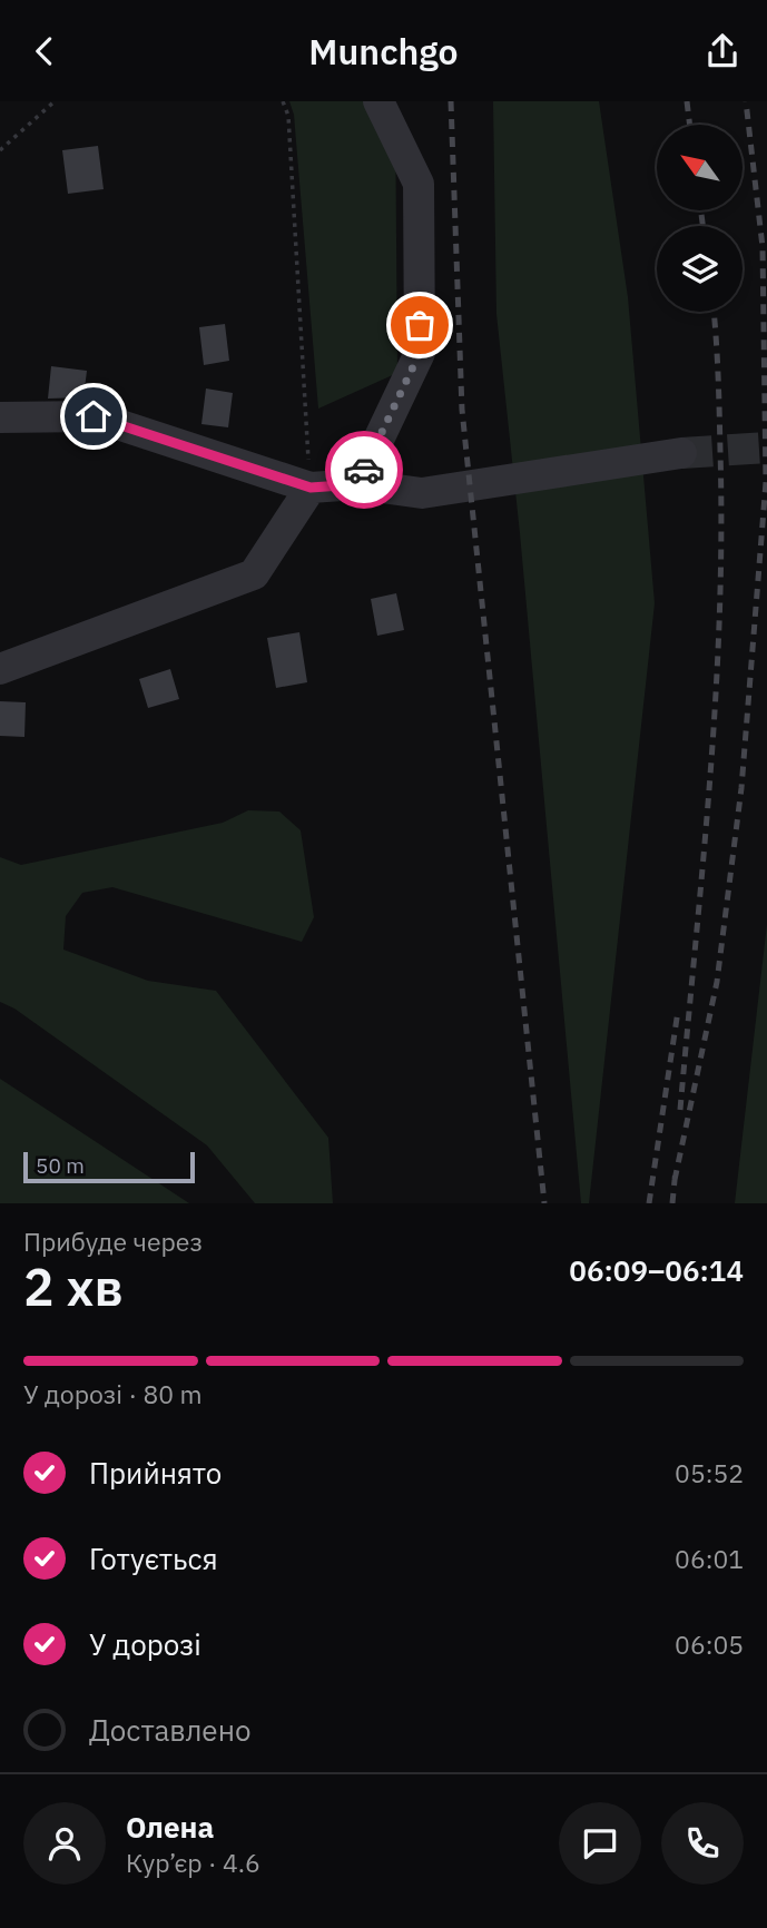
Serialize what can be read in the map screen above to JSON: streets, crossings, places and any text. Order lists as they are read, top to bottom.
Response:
{
  "scale_bar": "50 m",
  "north": "top left",
  "page": {
    "header": "Munchgo",
    "scale": "50 m",
    "heading": ["2 хв", "Прибуде через", "06:09–06:14"],
    "panel": ["Олена", "Кур’єр · 4.6"],
    "bar": "У дорозі · 80 m",
    "list": [
      ["Прийнято", "05:52"],
      ["Готується", "06:01"],
      ["У дорозі", "06:05"],
      "Доставлено"
    ]
  }
}
